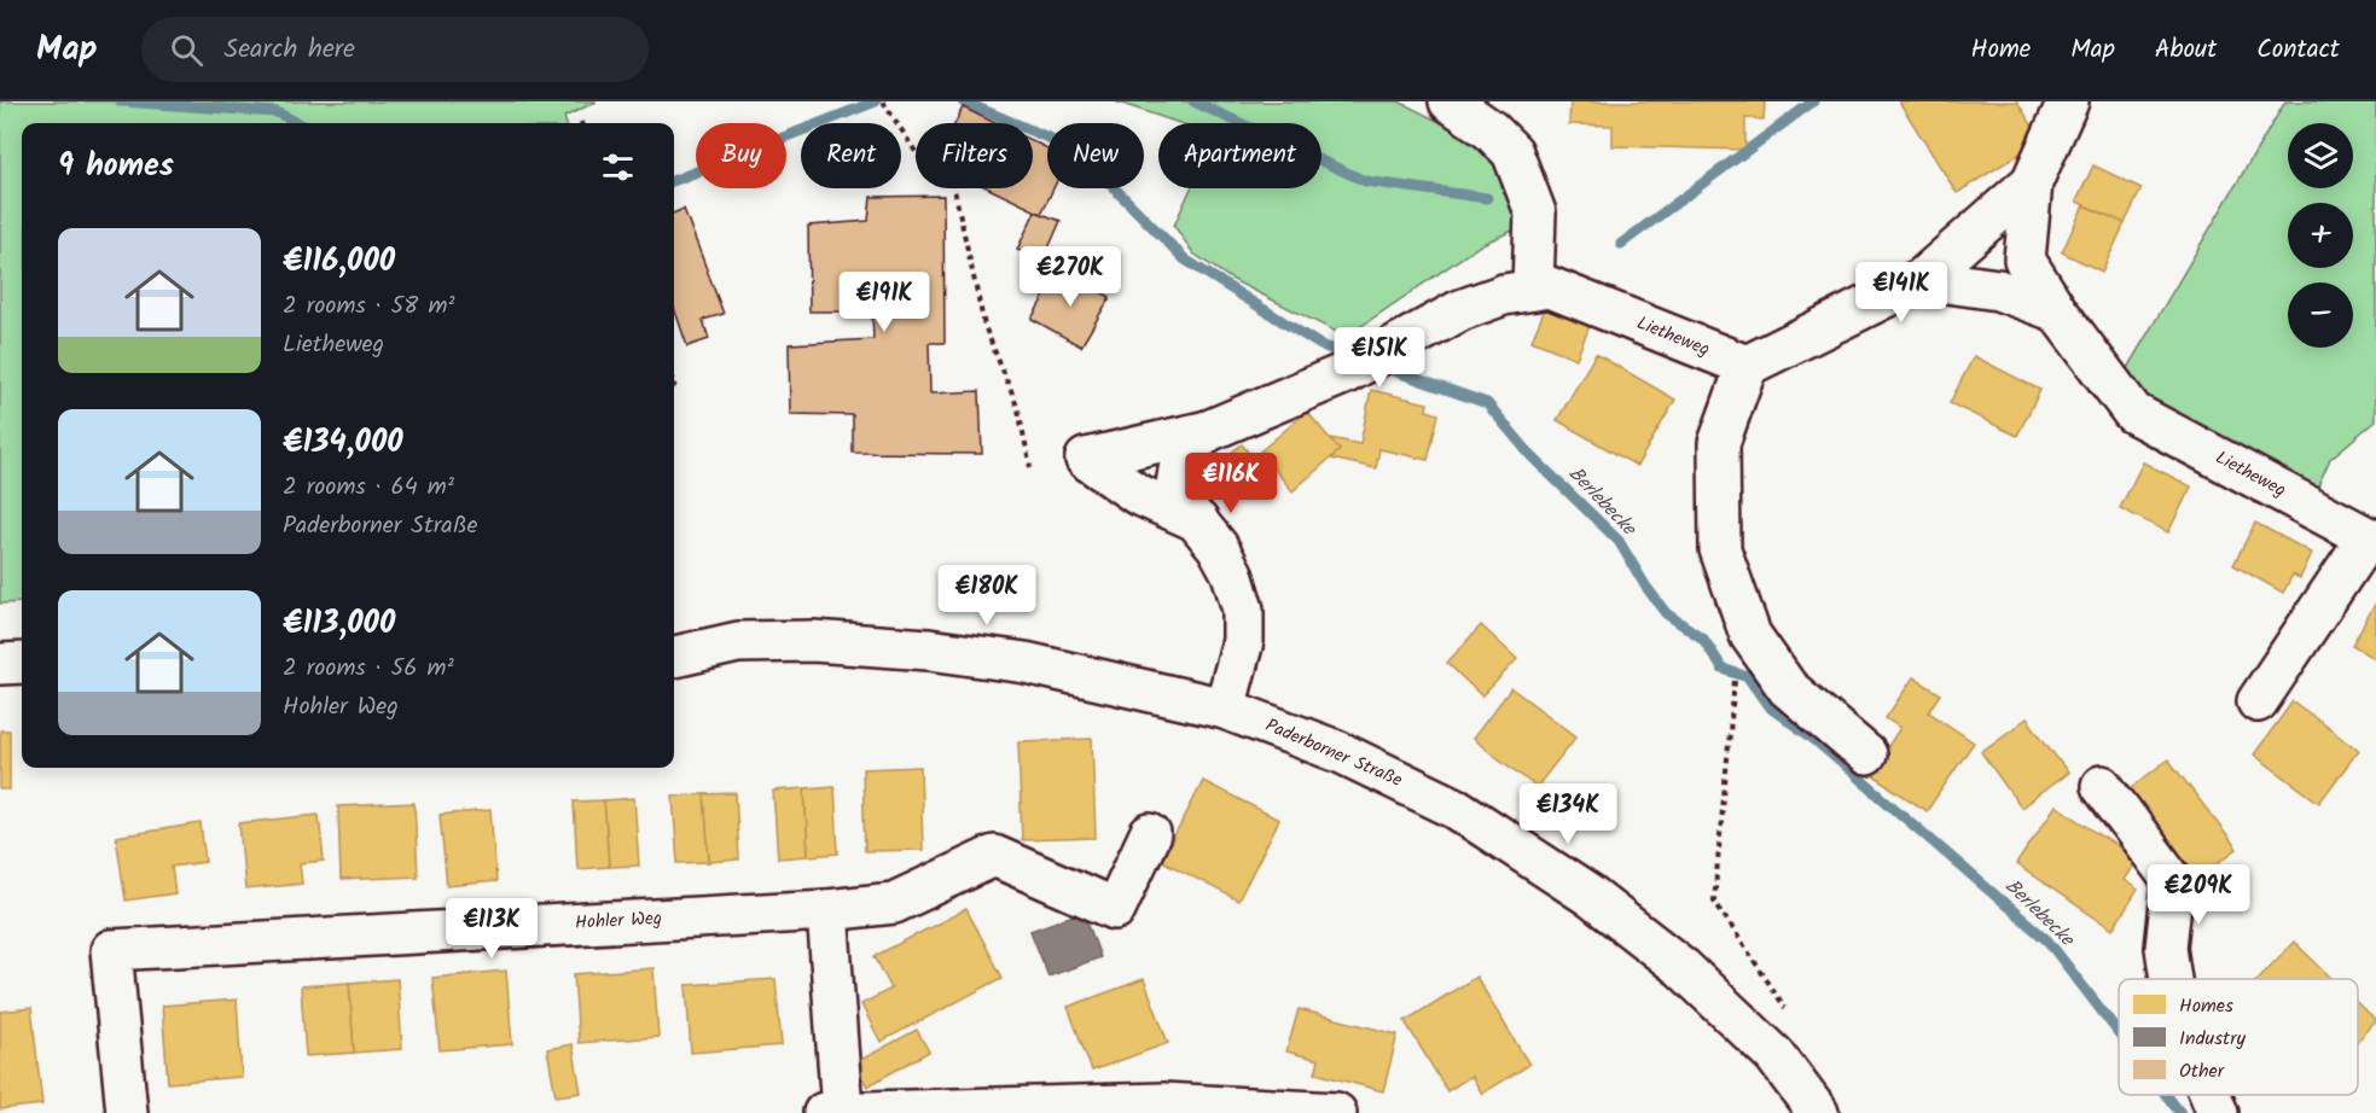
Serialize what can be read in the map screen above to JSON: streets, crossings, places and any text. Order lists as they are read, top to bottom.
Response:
{
  "streets": {
    "street": ["Lietheweg", "Paderborner Straße", "Hohler Weg"]
  },
  "crossings": [
    ["Lietheweg", "Paderborner Straße"]
  ],
  "water": ["Berlebecke"],
  "legend": ["Homes", "Industry", "Other"],
  "page": {
    "header": "Map",
    "search": "Search here",
    "nav": [
      "Home",
      "Map",
      "About",
      "Contact"
    ],
    "map_buttons": ["+", "−"],
    "chip": [
      "Buy",
      "Rent",
      "Filters",
      "New",
      "Apartment"
    ],
    "heading": "9 homes",
    "list": [
      {
        "name": "€116,000",
        "note": "2 rooms · 58 m² · Lietheweg"
      },
      {
        "name": "€134,000",
        "note": "2 rooms · 64 m² · Paderborner Straße"
      },
      {
        "name": "€113,000",
        "note": "2 rooms · 56 m² · Hohler Weg"
      }
    ],
    "price": [
      "€270K",
      "€141K",
      "€191K",
      "€151K",
      "€116K",
      "€180K",
      "€134K",
      "€209K",
      "€113K"
    ]
  }
}
